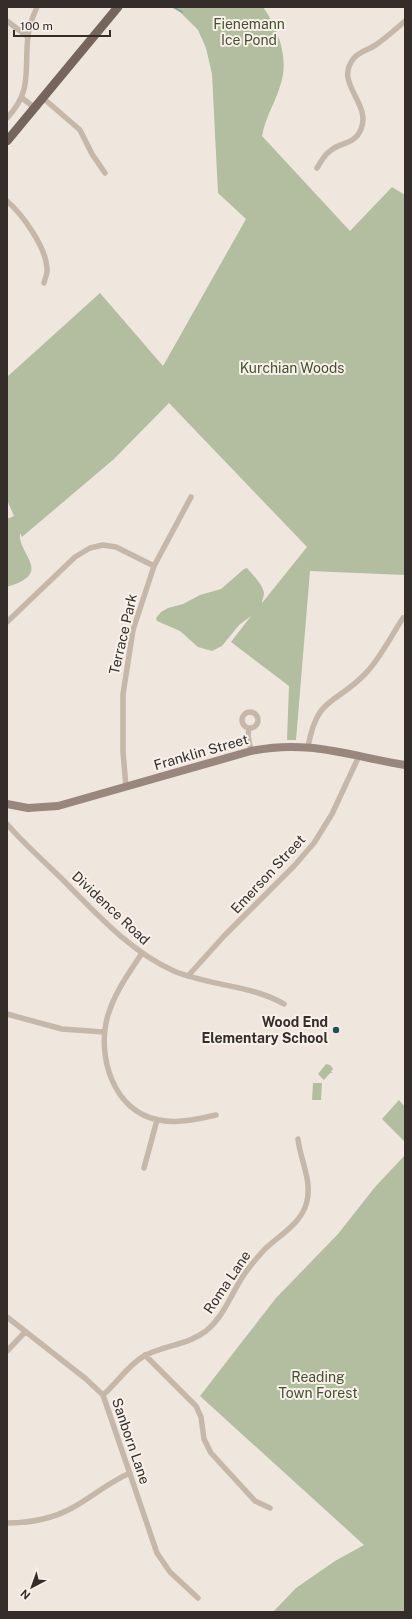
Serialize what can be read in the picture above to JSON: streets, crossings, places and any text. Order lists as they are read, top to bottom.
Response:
{
  "streets": {
    "main road": ["Franklin Street"],
    "street": [
      "Terrace Park",
      "Emerson Street",
      "Dividence Road",
      "Roma Lane",
      "Sanborn Lane"
    ]
  },
  "crossings": [
    ["Terrace Park", "Franklin Street"],
    ["Franklin Street", "Emerson Street"],
    ["Emerson Street", "Dividence Road"],
    ["Roma Lane", "Sanborn Lane"]
  ],
  "parks": ["Fienemann Ice Pond", "Kurchian Woods", "Reading Town Forest"],
  "places": ["Wood End Elementary School"],
  "scale_bar": "100 m",
  "north": "bottom left"
}
